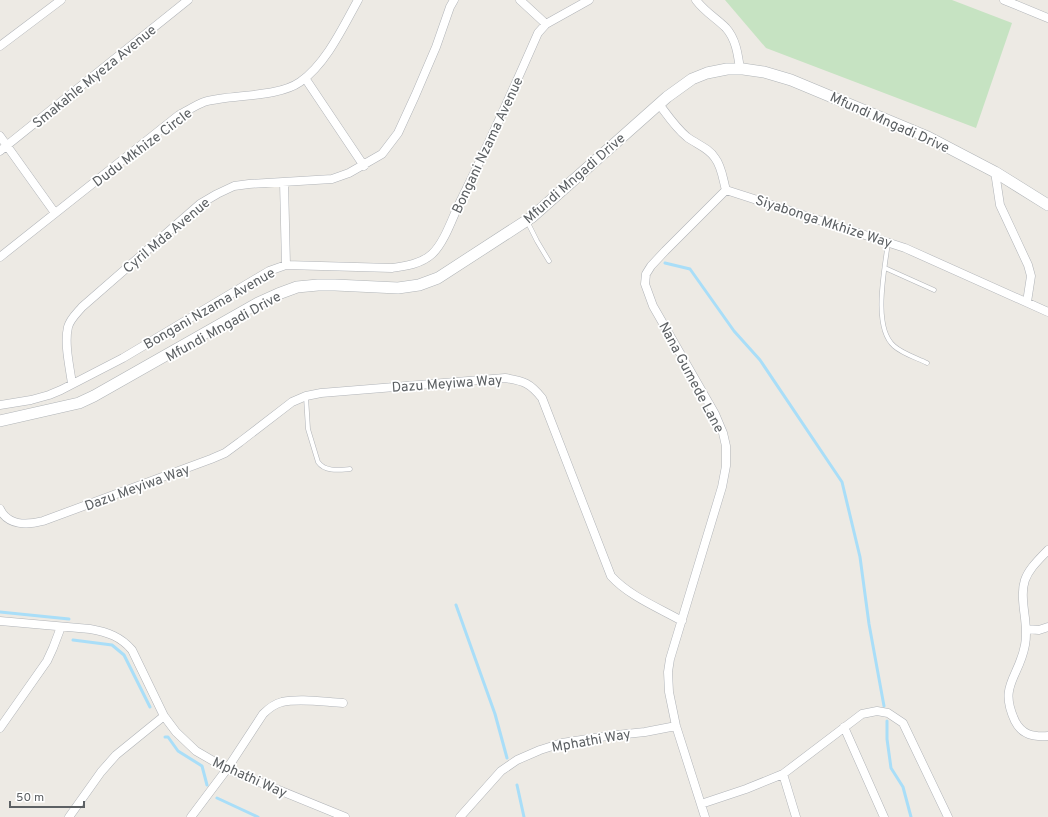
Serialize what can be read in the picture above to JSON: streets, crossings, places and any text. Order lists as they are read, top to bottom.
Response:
{
  "streets": {
    "street": [
      "Smakahle Myeza Avenue",
      "Mfundi Mngadi Drive",
      "Bongani Nzama Avenue",
      "Dudu Mkhize Circle",
      "Siyabonga Mkhize Way",
      "Cyril Mda Avenue",
      "Nana Gumede Lane",
      "Dazu Meyiwa Way",
      "Mphathi Way"
    ]
  },
  "crossings": [
    ["Bongani Nzama Avenue", "Cyril Mda Avenue"],
    ["Siyabonga Mkhize Way", "Nana Gumede Lane"],
    ["Nana Gumede Lane", "Dazu Meyiwa Way"]
  ],
  "scale_bar": "50 m"
}
